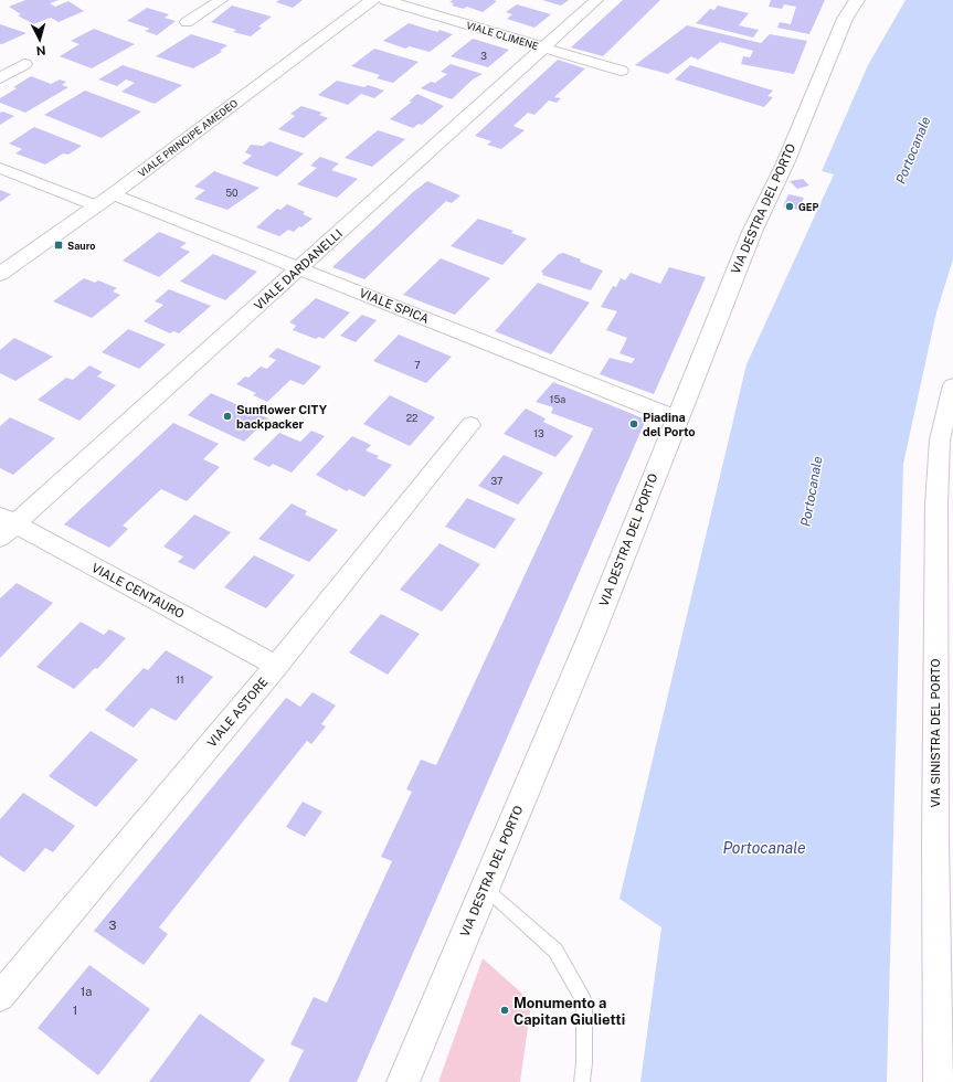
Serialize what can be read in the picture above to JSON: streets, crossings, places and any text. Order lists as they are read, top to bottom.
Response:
{
  "streets": {
    "street": [
      "VIALE CLIMENE",
      "VIALE PRINCIPE AMEDEO",
      "VIA DESTRA DEL PORTO",
      "VIALE DARDANELLI",
      "VIALE SPICA",
      "VIALE CENTAURO",
      "VIALE ASTORE",
      "VIA SINISTRA DEL PORTO"
    ]
  },
  "crossings": [
    ["VIALE CLIMENE", "VIALE DARDANELLI"],
    ["VIALE PRINCIPE AMEDEO", "VIALE SPICA"],
    ["VIA DESTRA DEL PORTO", "VIALE SPICA"],
    ["VIALE DARDANELLI", "VIALE SPICA"],
    ["VIALE DARDANELLI", "VIALE CENTAURO"],
    ["VIALE CENTAURO", "VIALE ASTORE"]
  ],
  "water": ["Portocanale"],
  "places": {
    "other": [
      "GEP",
      "Sunflower CITY backpacker",
      "Piadina del Porto",
      "Monumento a Capitan Giulietti"
    ],
    "transit": ["Sauro"]
  },
  "house_numbers": [
    "3",
    "50",
    "7",
    "15a",
    "22",
    "13",
    "37",
    "11",
    "3",
    "1a",
    "1"
  ],
  "north": "bottom"
}
